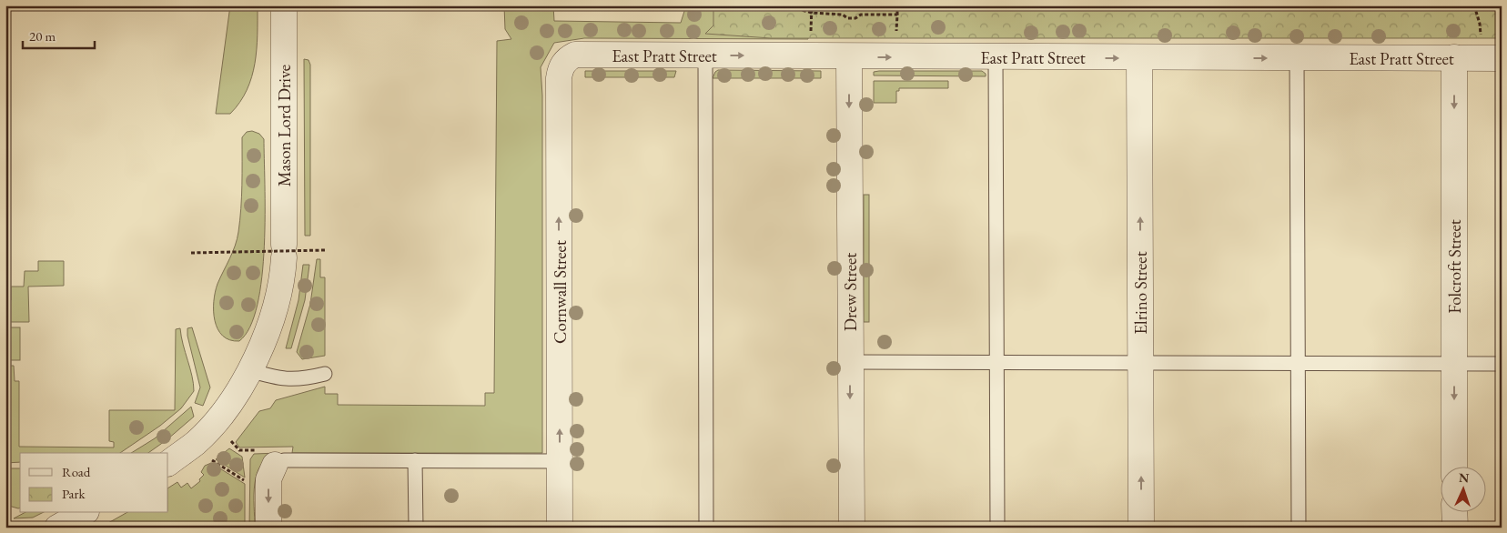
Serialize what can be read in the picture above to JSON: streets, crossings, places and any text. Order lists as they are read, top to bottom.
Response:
{
  "streets": {
    "street": [
      "East Pratt Street",
      "Mason Lord Drive",
      "Folcroft Street",
      "Cornwall Street",
      "Drew Street",
      "Elrino Street"
    ]
  },
  "crossings": [
    ["East Pratt Street", "Folcroft Street"],
    ["East Pratt Street", "Cornwall Street"],
    ["East Pratt Street", "Drew Street"],
    ["East Pratt Street", "Elrino Street"]
  ],
  "one_way": [
    "East Pratt Street",
    "Folcroft Street",
    "Cornwall Street",
    "Drew Street",
    "Elrino Street"
  ],
  "legend": ["Road", "Park"],
  "scale_bar": "20 m",
  "north": "top"
}
